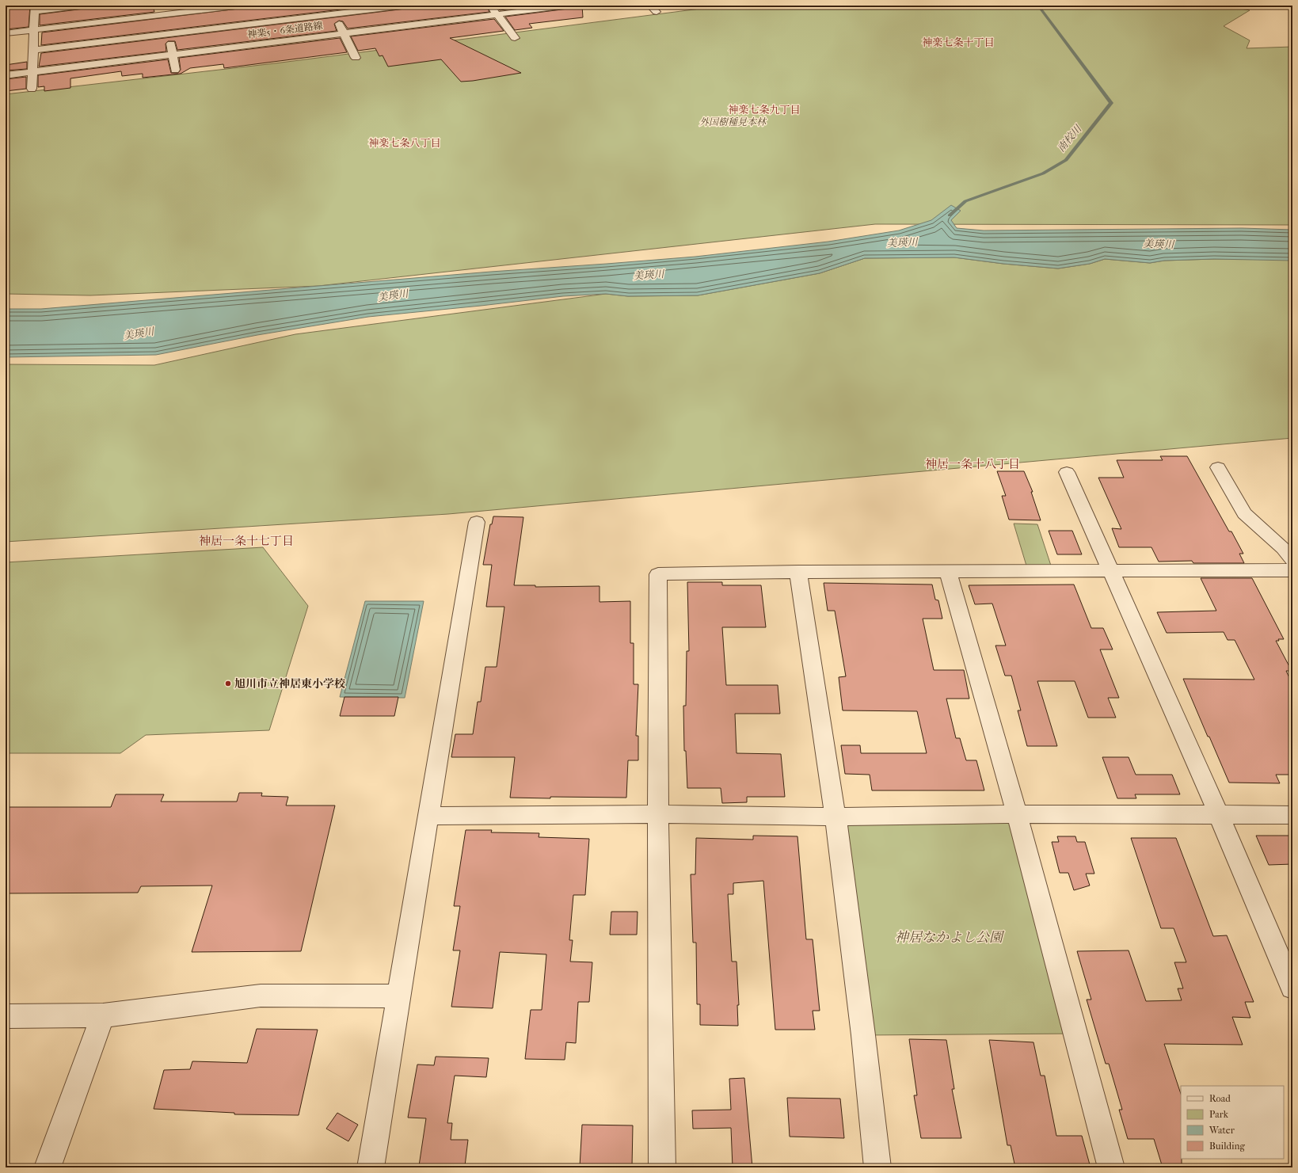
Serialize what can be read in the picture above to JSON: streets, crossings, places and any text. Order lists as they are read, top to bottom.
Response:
{
  "streets": {
    "street": ["神楽5・6条道路線"]
  },
  "districts": [
    "神楽七条十丁目",
    "神楽七条九丁目",
    "神楽七条八丁目",
    "神居一条十八丁目",
    "神居一条十七丁目"
  ],
  "water": ["南校川", "美瑛川"],
  "parks": ["外国樹種見本林", "神居なかよし公園"],
  "places": ["旭川市立神居東小学校"],
  "legend": [
    "Road",
    "Park",
    "Water",
    "Building"
  ]
}
